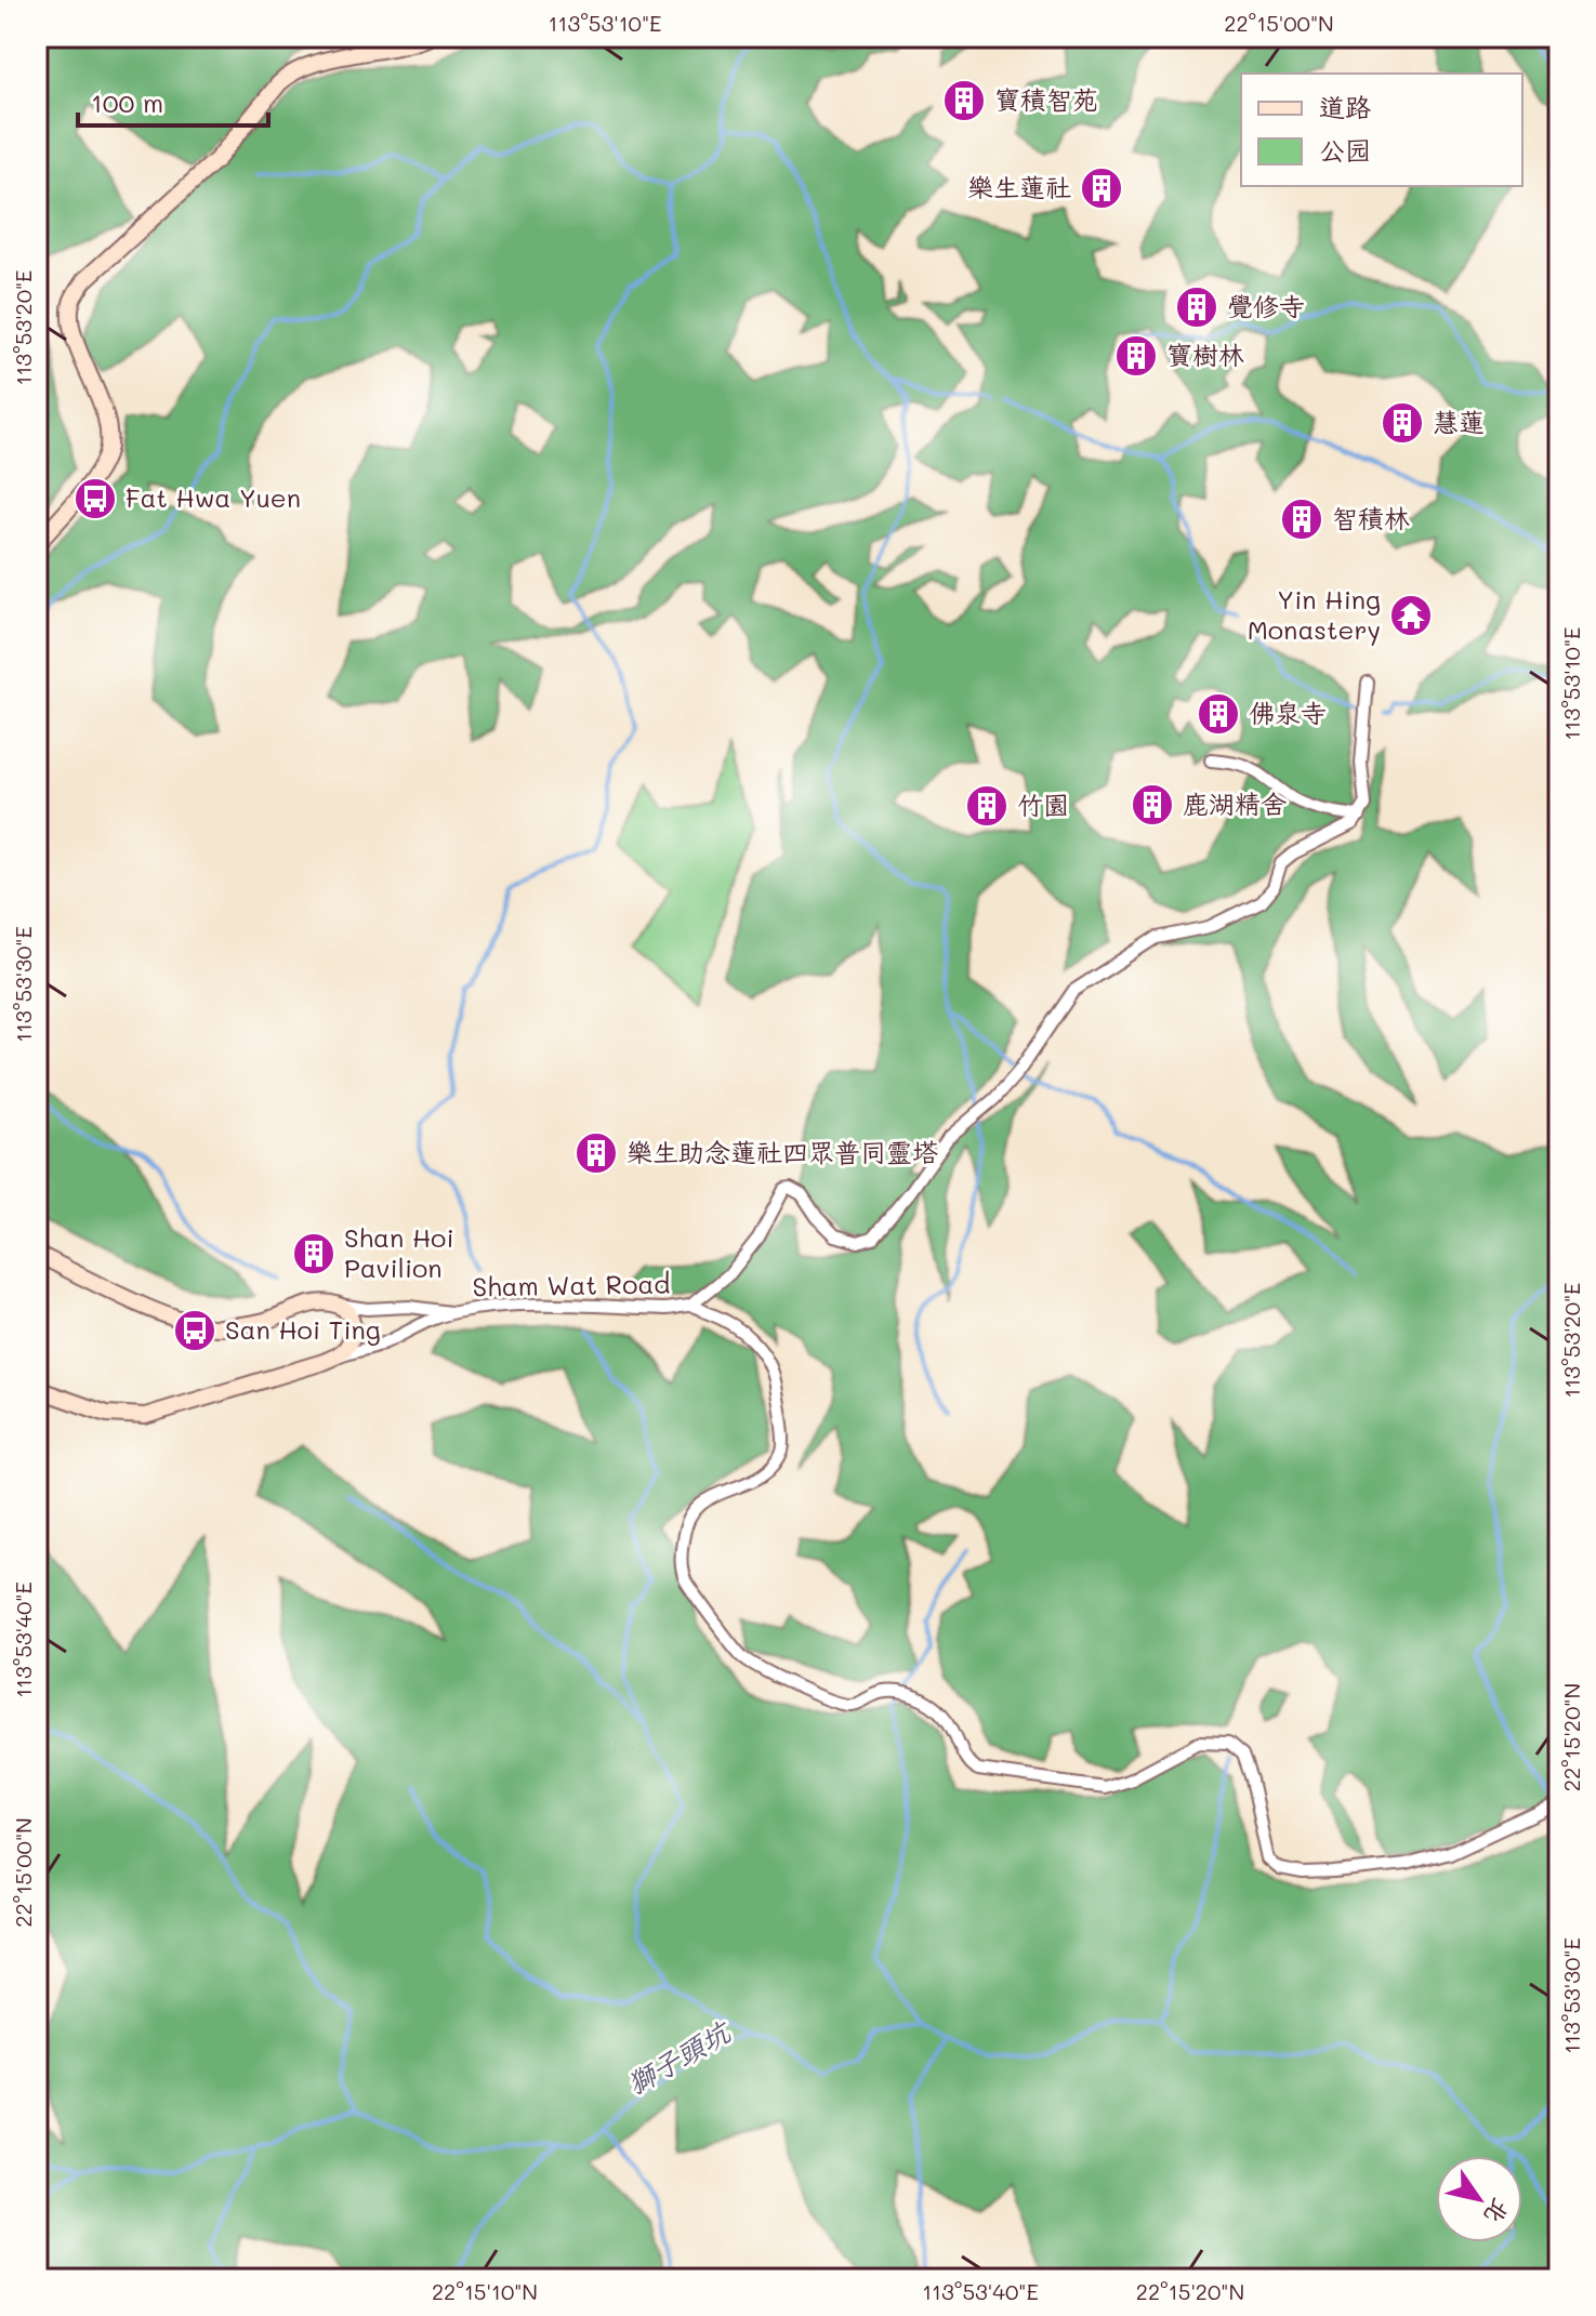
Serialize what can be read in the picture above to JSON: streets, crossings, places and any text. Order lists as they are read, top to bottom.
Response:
{
  "streets": {
    "main road": ["Sham Wat Road"]
  },
  "water": ["獅子頭坑"],
  "places": {
    "building": [
      "寶積智苑",
      "樂生蓮社",
      "覺修寺",
      "寶樹林",
      "慧蓮",
      "智積林",
      "佛泉寺",
      "鹿湖精舍",
      "竹園",
      "樂生助念蓮社四眾普同靈塔",
      "Shan Hoi Pavilion"
    ],
    "bus stop": ["Fat Hwa Yuen", "San Hoi Ting"],
    "temple": ["Yin Hing Monastery"]
  },
  "legend": ["道路", "公园"],
  "scale_bar": "100 m",
  "north": "bottom right",
  "coordinates": [
    "113°53'10\"E",
    "22°15'00\"N",
    "113°53'20\"E",
    "113°53'30\"E",
    "113°53'40\"E",
    "22°15'20\"N",
    "22°15'10\"N"
  ]
}
